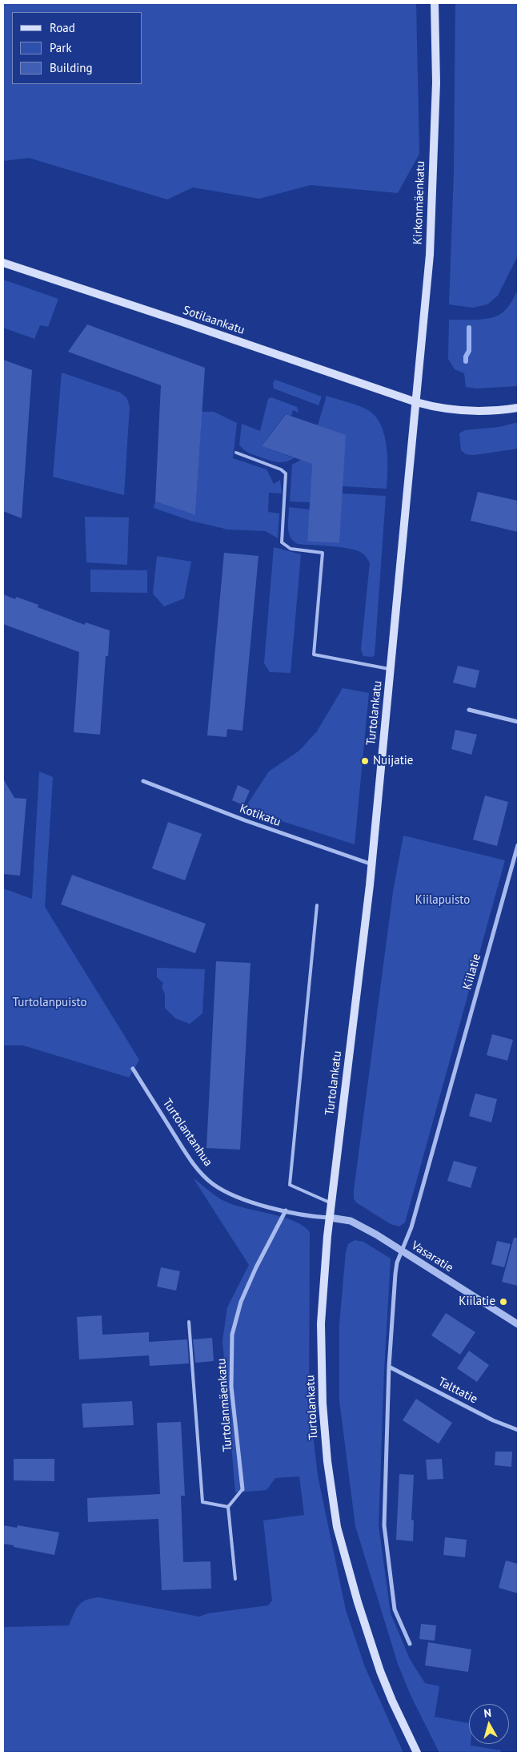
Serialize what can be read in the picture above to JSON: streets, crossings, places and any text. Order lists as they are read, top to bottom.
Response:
{
  "streets": {
    "main road": ["Kirkonmäenkatu", "Sotilaankatu", "Turtolankatu"],
    "street": [
      "Kotikatu",
      "Kiilatie",
      "Turtolantanhua",
      "Vasaratie",
      "Talttatie",
      "Turtolanmäenkatu"
    ]
  },
  "crossings": [
    ["Kirkonmäenkatu", "Sotilaankatu"],
    ["Kirkonmäenkatu", "Turtolankatu"],
    ["Sotilaankatu", "Turtolankatu"],
    ["Turtolankatu", "Kotikatu"],
    ["Turtolankatu", "Turtolantanhua"],
    ["Turtolankatu", "Vasaratie"],
    ["Kiilatie", "Vasaratie"],
    ["Kiilatie", "Talttatie"],
    ["Turtolantanhua", "Vasaratie"],
    ["Turtolantanhua", "Turtolanmäenkatu"]
  ],
  "parks": ["Kiilapuisto", "Turtolanpuisto"],
  "places": ["Nuijatie", "Kiilatie"],
  "legend": ["Road", "Park", "Building"],
  "north": "top"
}
